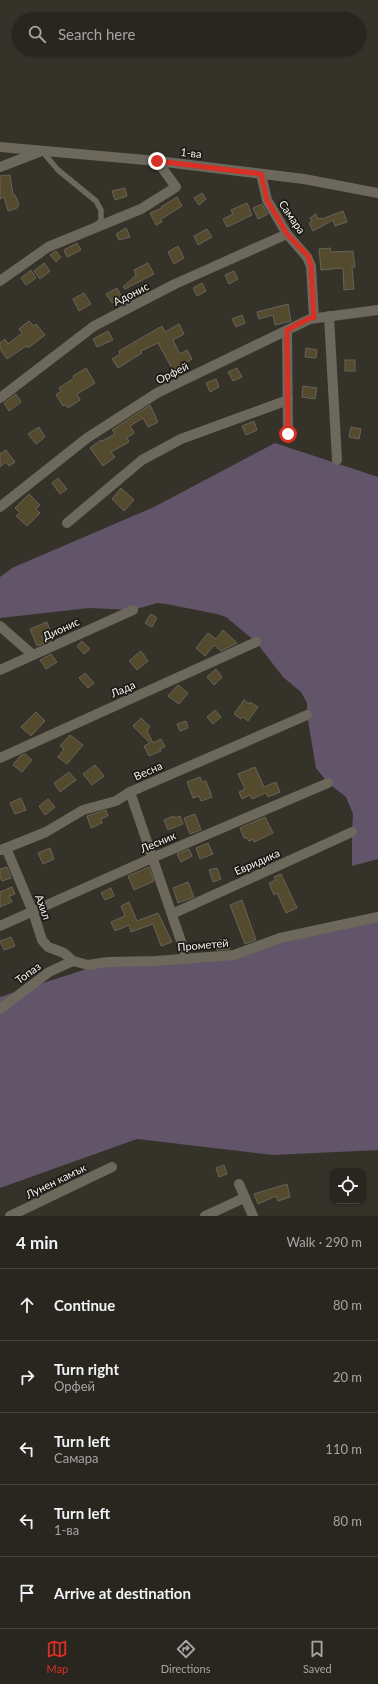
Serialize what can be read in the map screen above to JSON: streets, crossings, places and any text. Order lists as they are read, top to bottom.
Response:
{
  "streets": {
    "street": [
      "1-ва",
      "Самара",
      "Адонис",
      "Орфей",
      "Дионис",
      "Лада",
      "Весна",
      "Лесник",
      "Евридика",
      "Ахил",
      "Прометей",
      "Топаз",
      "Лунен камък"
    ]
  },
  "crossings": [
    ["1-ва", "Самара"],
    ["Самара", "Адонис"],
    ["Самара", "Орфей"],
    ["Весна", "Ахил"],
    ["Лесник", "Ахил"],
    ["Ахил", "Прометей"],
    ["Ахил", "Топаз"],
    ["Прометей", "Топаз"]
  ],
  "page": {
    "search": "Search here",
    "heading": ["4 min", "Walk · 290 m"],
    "list": [
      ["Continue", "80 m"],
      ["Turn right", "Орфей", "20 m"],
      ["Turn left", "Самара", "110 m"],
      ["Turn left", "1-ва", "80 m"],
      "Arrive at destination"
    ],
    "nav": ["Map", "Directions", "Saved"]
  }
}
